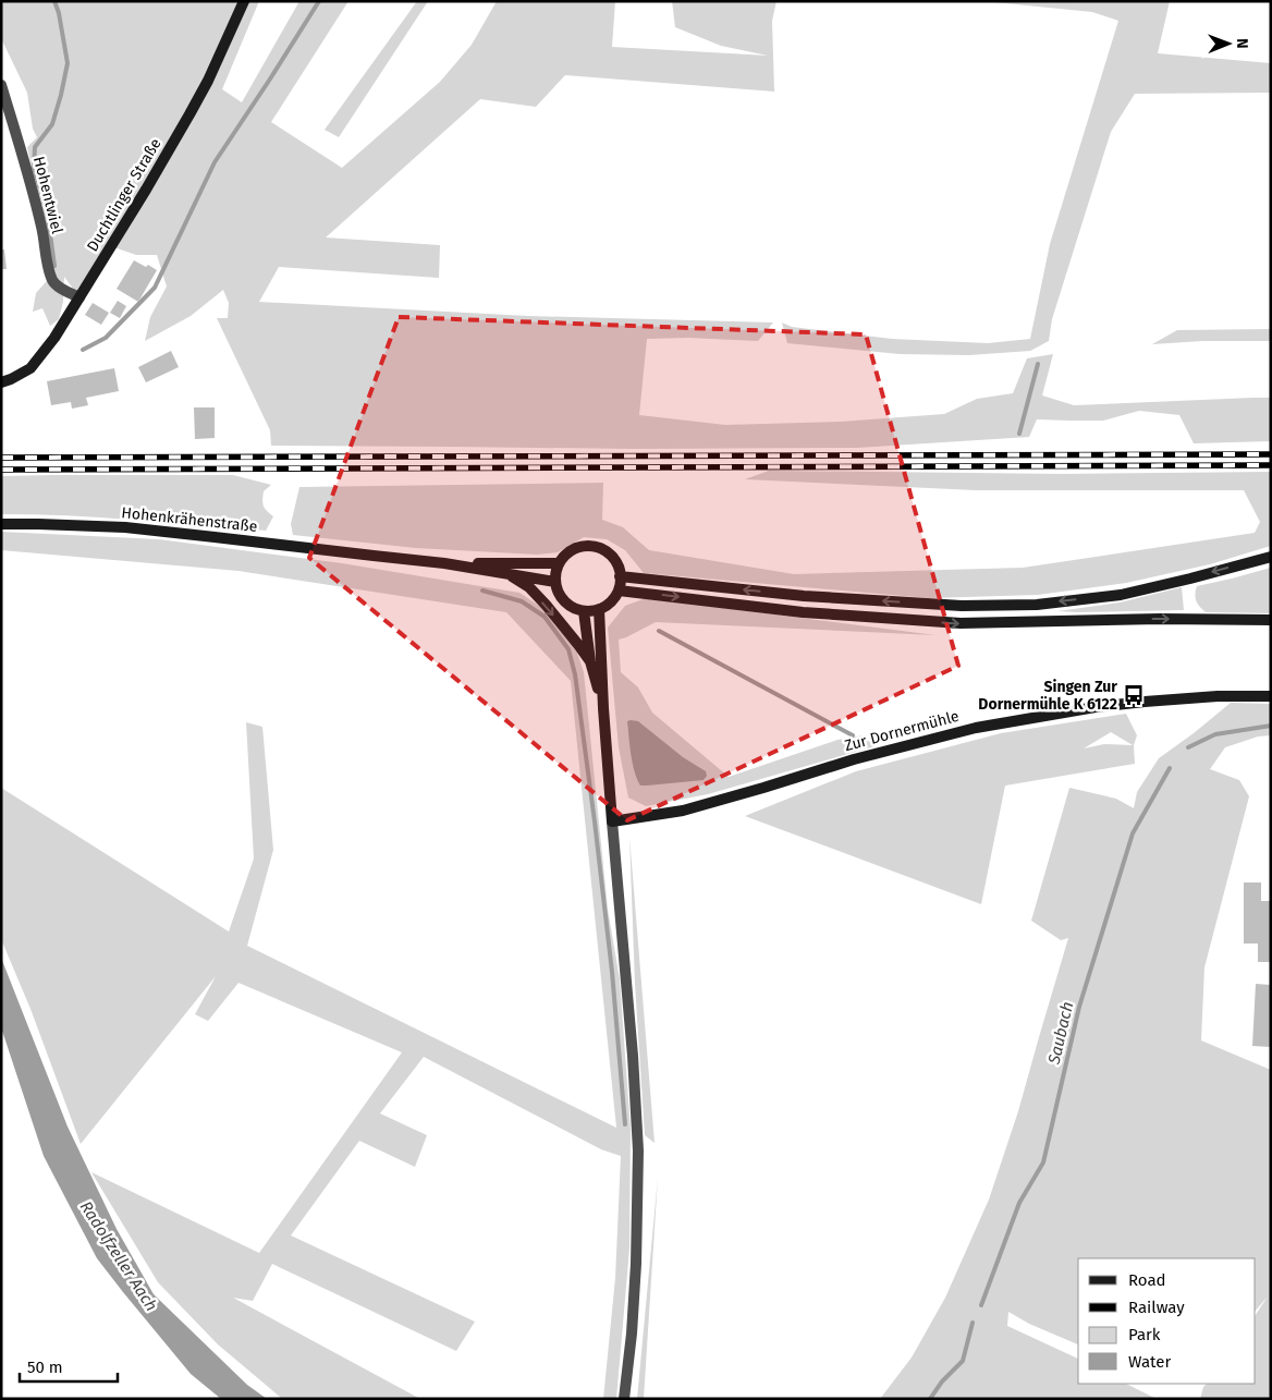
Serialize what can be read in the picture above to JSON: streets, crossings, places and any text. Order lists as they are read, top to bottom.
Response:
{
  "streets": {
    "main road": ["Duchtlinger Straße", "Hohenkrähenstraße", "Zur Dornermühle"],
    "street": ["Hohentwiel"]
  },
  "crossings": [
    ["Hohentwiel", "Duchtlinger Straße"]
  ],
  "water": ["Saubach", "Radolfzeller Aach"],
  "places": {
    "bus stop": ["Singen Zur Dornermühle K 6122"]
  },
  "legend": [
    "Road",
    "Railway",
    "Park",
    "Water"
  ],
  "scale_bar": "50 m",
  "north": "right"
}
